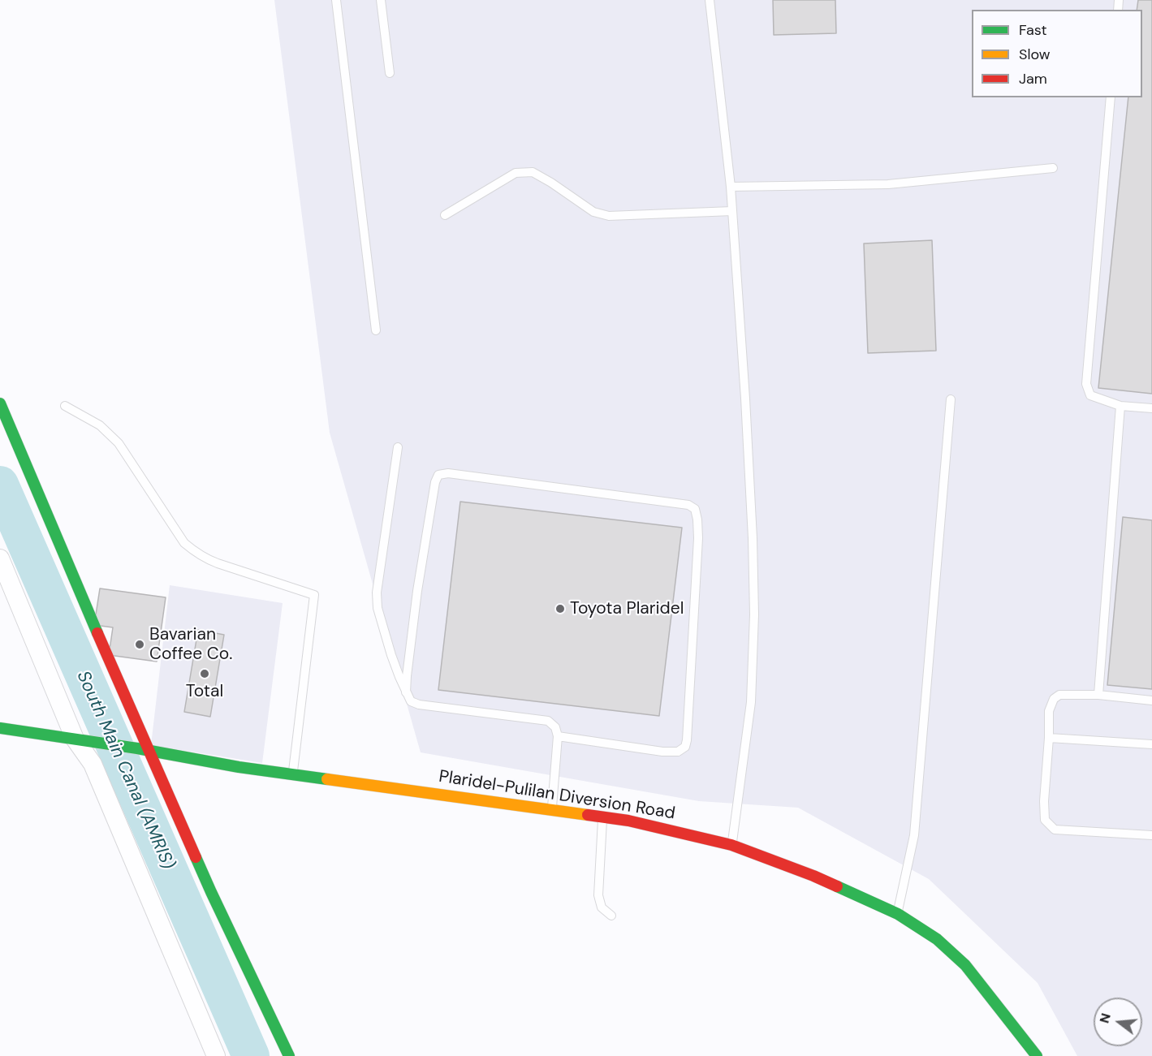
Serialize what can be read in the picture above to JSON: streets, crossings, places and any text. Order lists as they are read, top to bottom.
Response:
{
  "streets": {
    "main road": ["Plaridel-Pulilan Diversion Road"]
  },
  "water": ["South Main Canal (AMRIS)"],
  "places": ["Toyota Plaridel", "Bavarian Coffee Co.", "Total"],
  "legend": ["Fast", "Slow", "Jam"],
  "north": "left"
}
